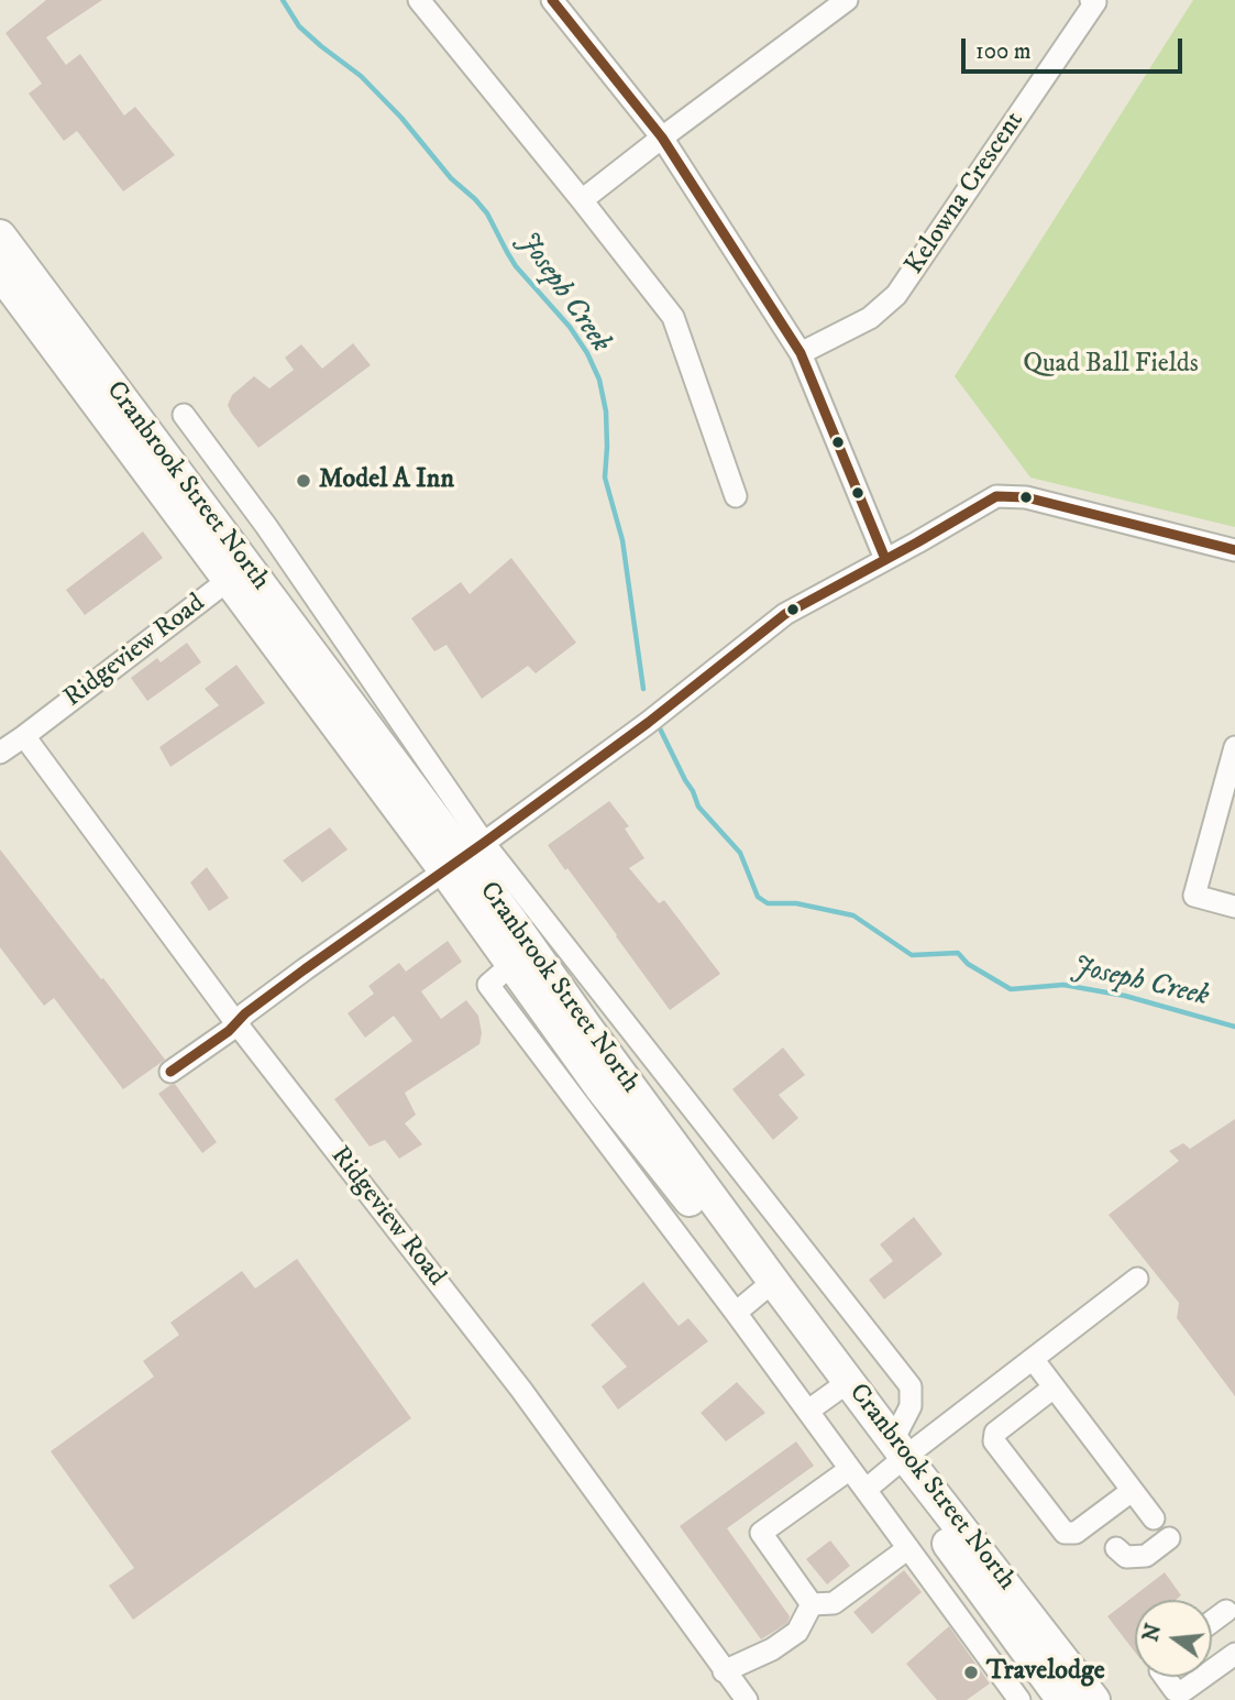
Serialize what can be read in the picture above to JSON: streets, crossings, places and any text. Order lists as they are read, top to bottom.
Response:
{
  "streets": {
    "highway": ["Cranbrook Street North"],
    "street": ["Kelowna Crescent", "Ridgeview Road"]
  },
  "crossings": [
    ["Cranbrook Street North", "Ridgeview Road"]
  ],
  "water": ["Joseph Creek"],
  "parks": ["Quad Ball Fields"],
  "places": ["Model A Inn", "Travelodge"],
  "scale_bar": "100 m",
  "north": "left"
}
